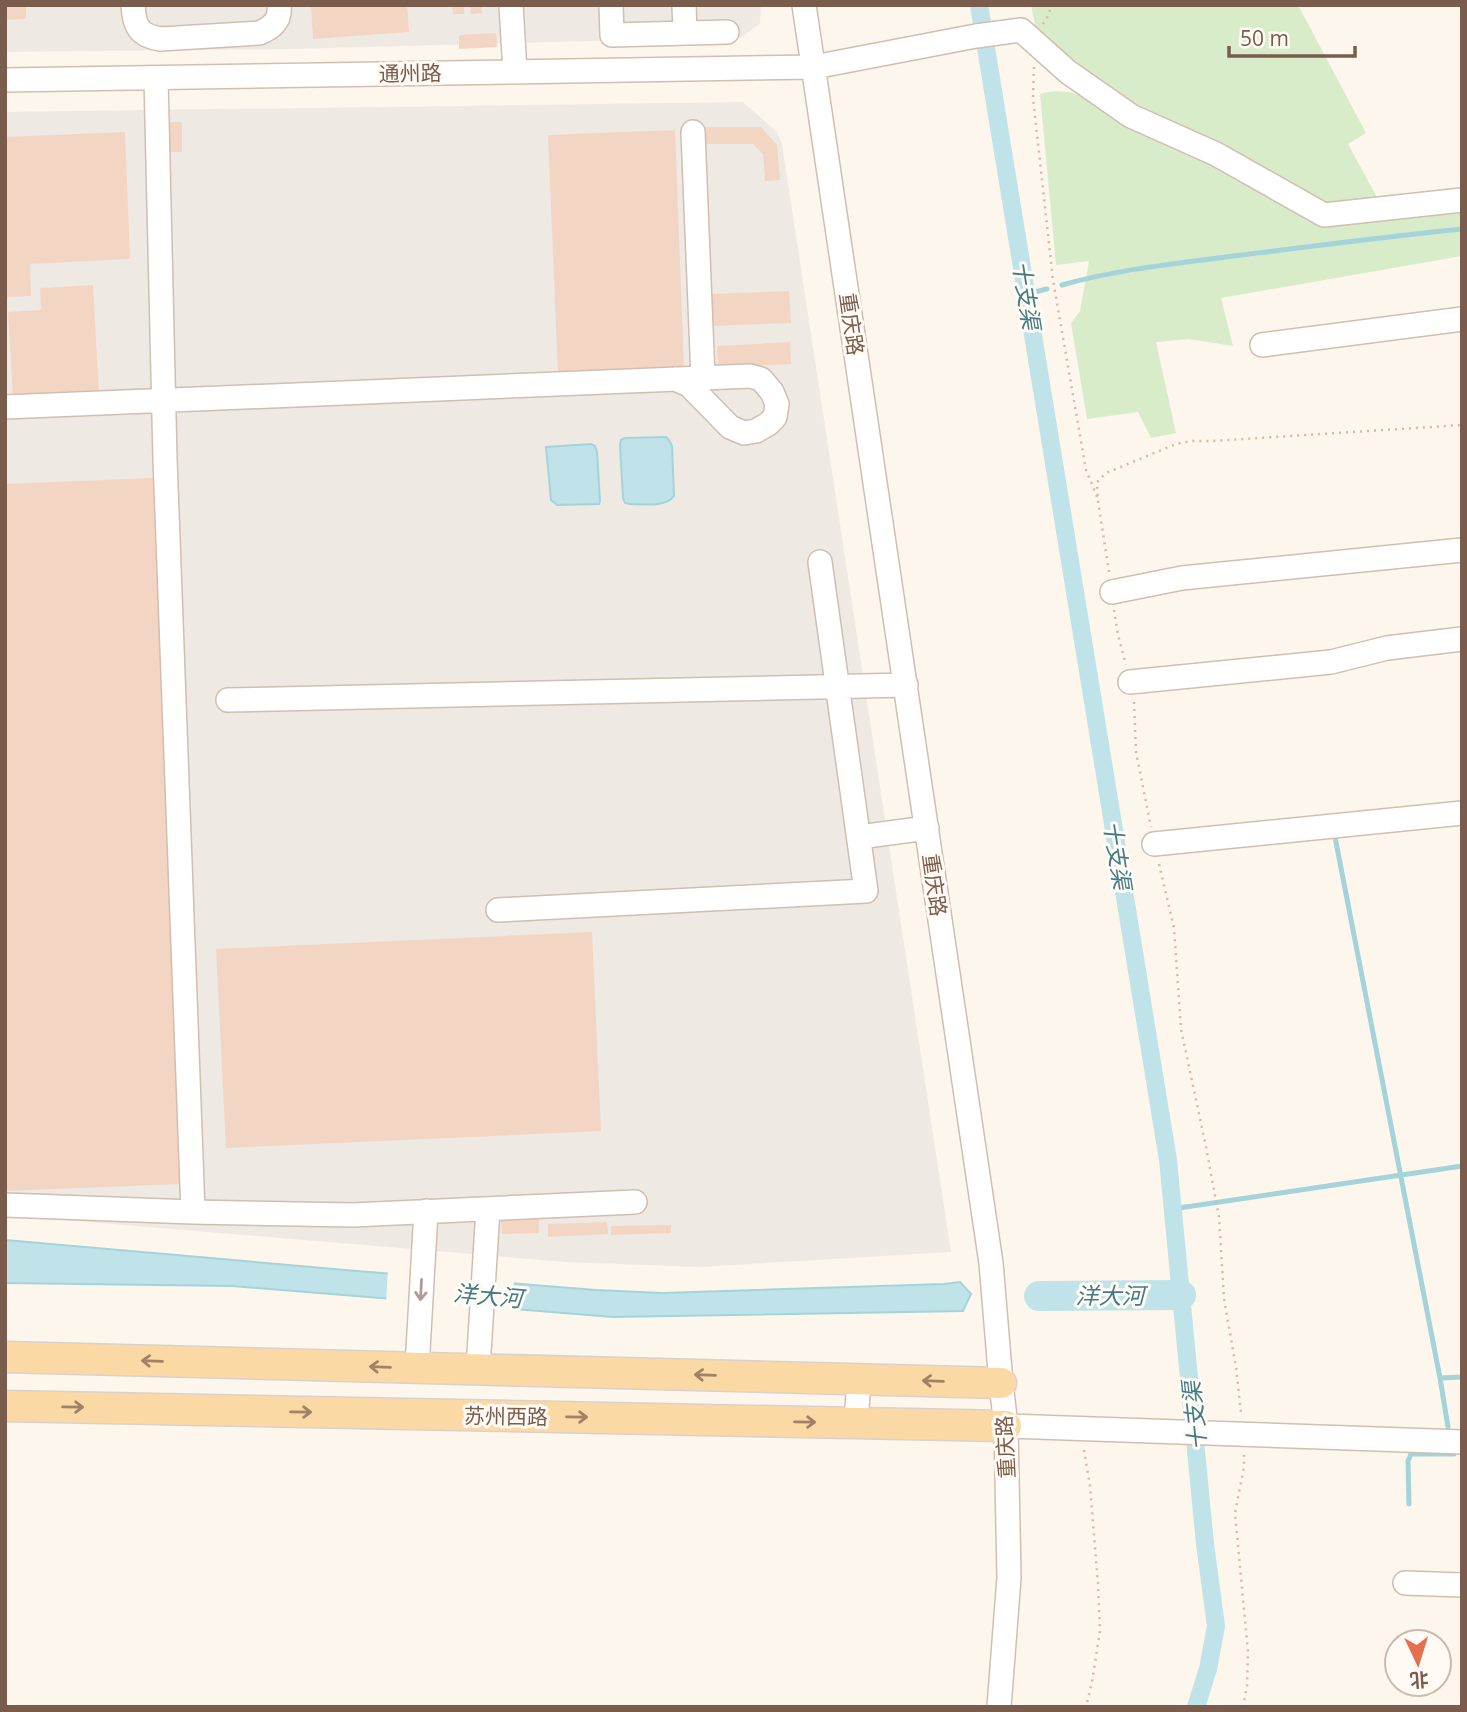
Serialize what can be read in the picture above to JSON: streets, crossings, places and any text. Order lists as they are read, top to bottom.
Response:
{
  "streets": {
    "main road": ["苏州西路"],
    "street": ["通州路", "重庆路"]
  },
  "crossings": [
    ["通州路", "重庆路"],
    ["重庆路", "苏州西路"]
  ],
  "water": ["十支渠", "洋大河"],
  "scale_bar": "50 m",
  "north": "bottom"
}
